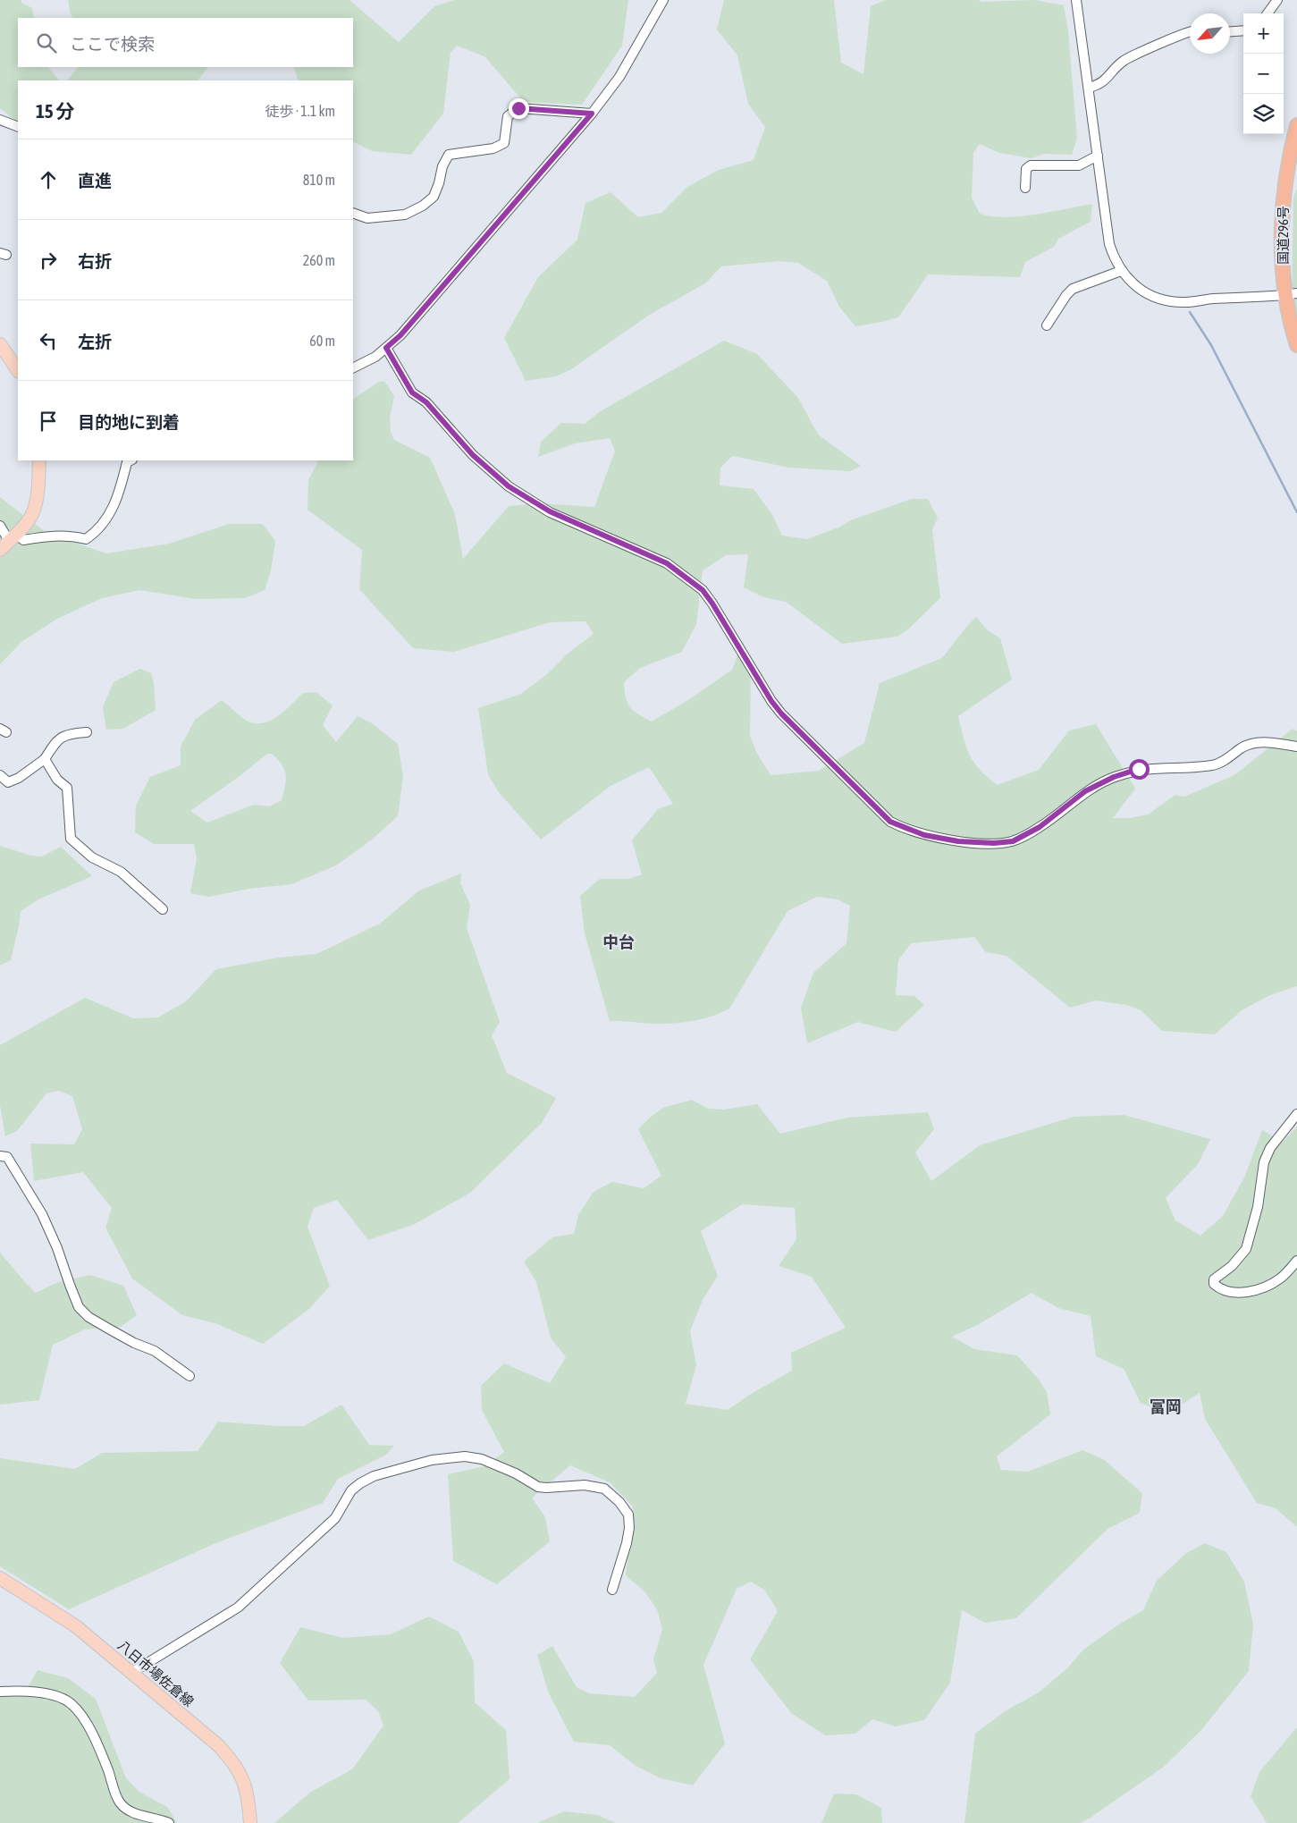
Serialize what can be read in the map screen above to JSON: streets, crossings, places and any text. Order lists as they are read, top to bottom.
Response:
{
  "streets": {
    "highway": ["国道296号"],
    "main road": ["八日市場佐倉線"]
  },
  "districts": ["中台", "富岡"],
  "north": "bottom left",
  "page": {
    "map_buttons": ["+", "−"],
    "search": "ここで検索",
    "heading": ["15 分", "徒歩 · 1.1 km"],
    "list": [
      ["直進", "810 m"],
      ["右折", "260 m"],
      ["左折", "60 m"],
      "目的地に到着"
    ]
  }
}
